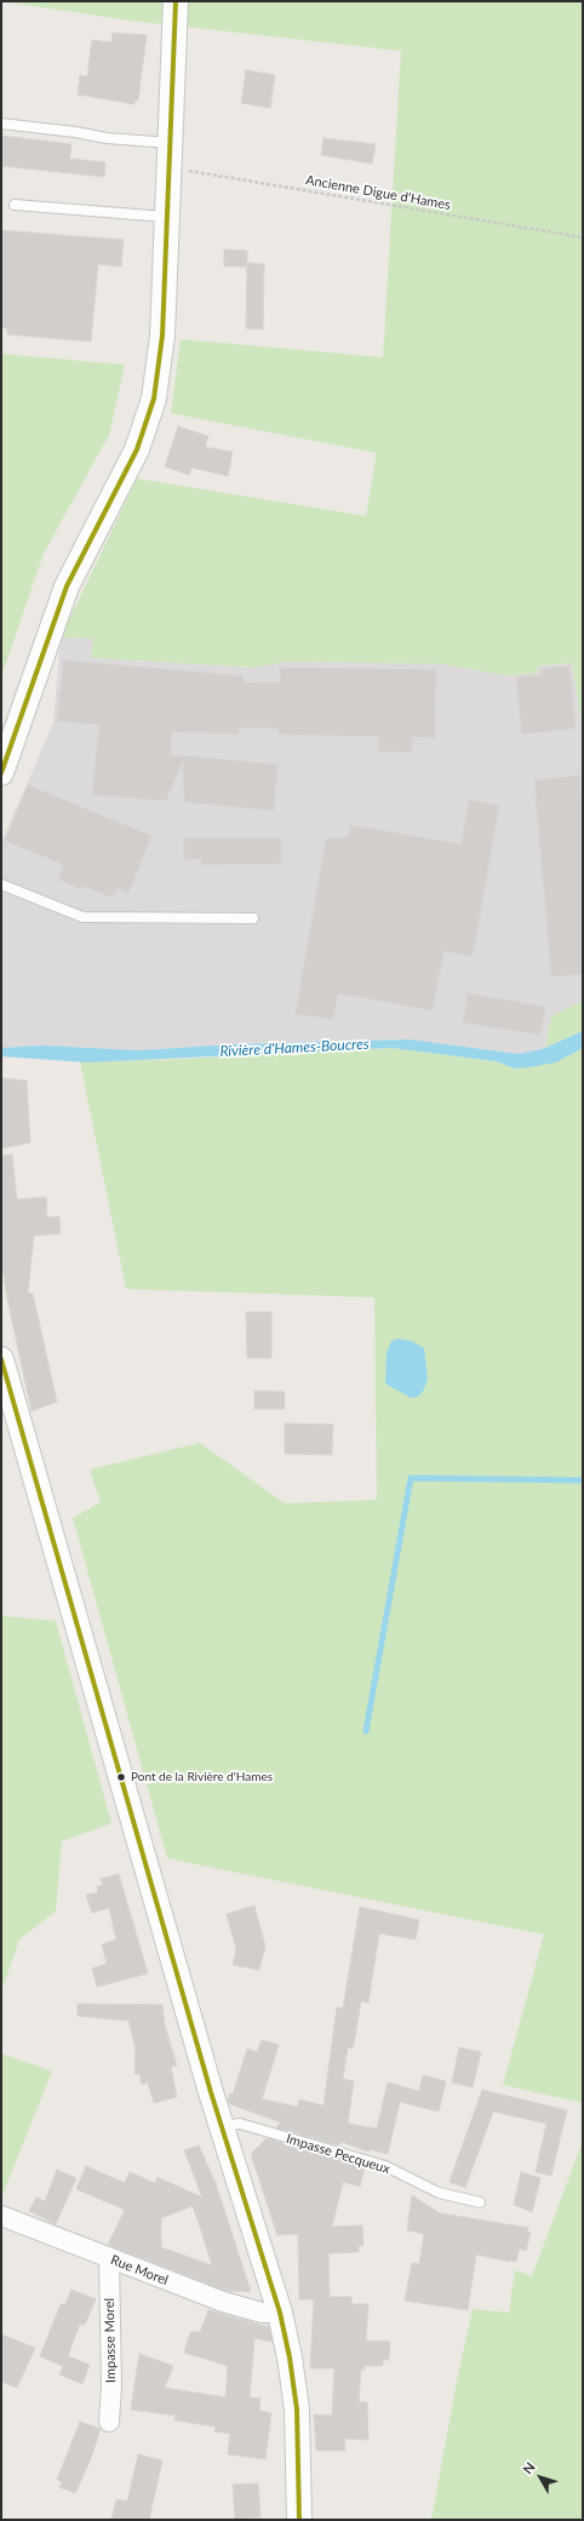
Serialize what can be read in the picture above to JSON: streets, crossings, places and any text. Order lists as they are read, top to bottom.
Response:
{
  "streets": {
    "street": ["Rue Morel", "Impasse Morel"],
    "lane": ["Impasse Pecqueux"],
    "path": ["Ancienne Digue d'Hames"]
  },
  "crossings": [
    ["Rue Morel", "Impasse Morel"]
  ],
  "water": ["Rivière d'Hames-Boucres"],
  "places": ["Pont de la Rivière d'Hames"],
  "north": "top left"
}
